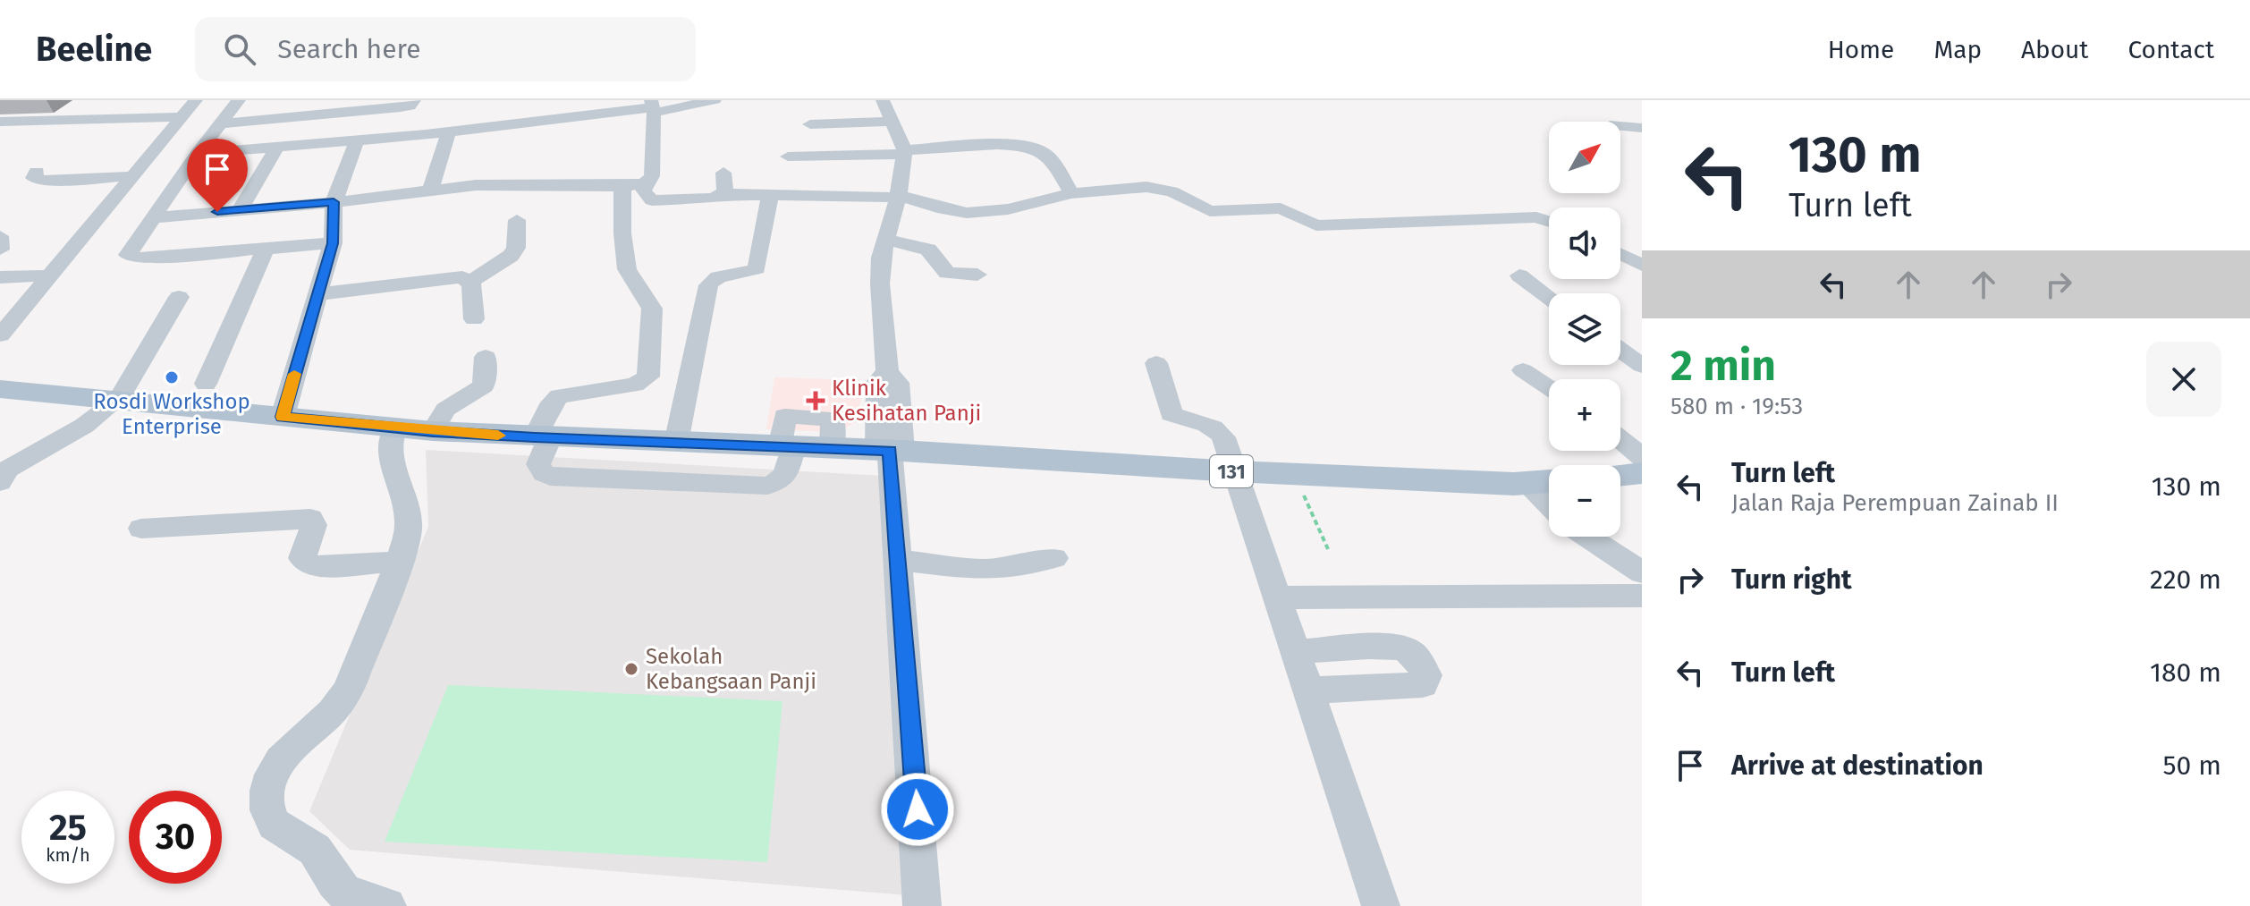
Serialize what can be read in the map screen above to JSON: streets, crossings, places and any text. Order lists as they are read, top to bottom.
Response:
{
  "streets": {
    "main road": ["131"]
  },
  "places": {
    "other": ["Rosdi Workshop Enterprise", "Sekolah Kebangsaan Panji"],
    "health": ["Klinik Kesihatan Panji"]
  },
  "north": "top right",
  "page": {
    "header": "Beeline",
    "search": "Search here",
    "nav": [
      "Home",
      "Map",
      "About",
      "Contact"
    ],
    "turn": ["130 m", "Turn left"],
    "map_buttons": ["+", "−"],
    "heading": ["2 min", "580 m · 19:53"],
    "list": [
      {
        "name": "Turn left",
        "note": "Jalan Raja Perempuan Zainab II",
        "value": "130 m"
      },
      {
        "name": "Turn right",
        "value": "220 m"
      },
      {
        "name": "Turn left",
        "value": "180 m"
      },
      {
        "name": "Arrive at destination",
        "value": "50 m"
      }
    ],
    "speed": "25 km/h",
    "limit": "30"
  }
}
